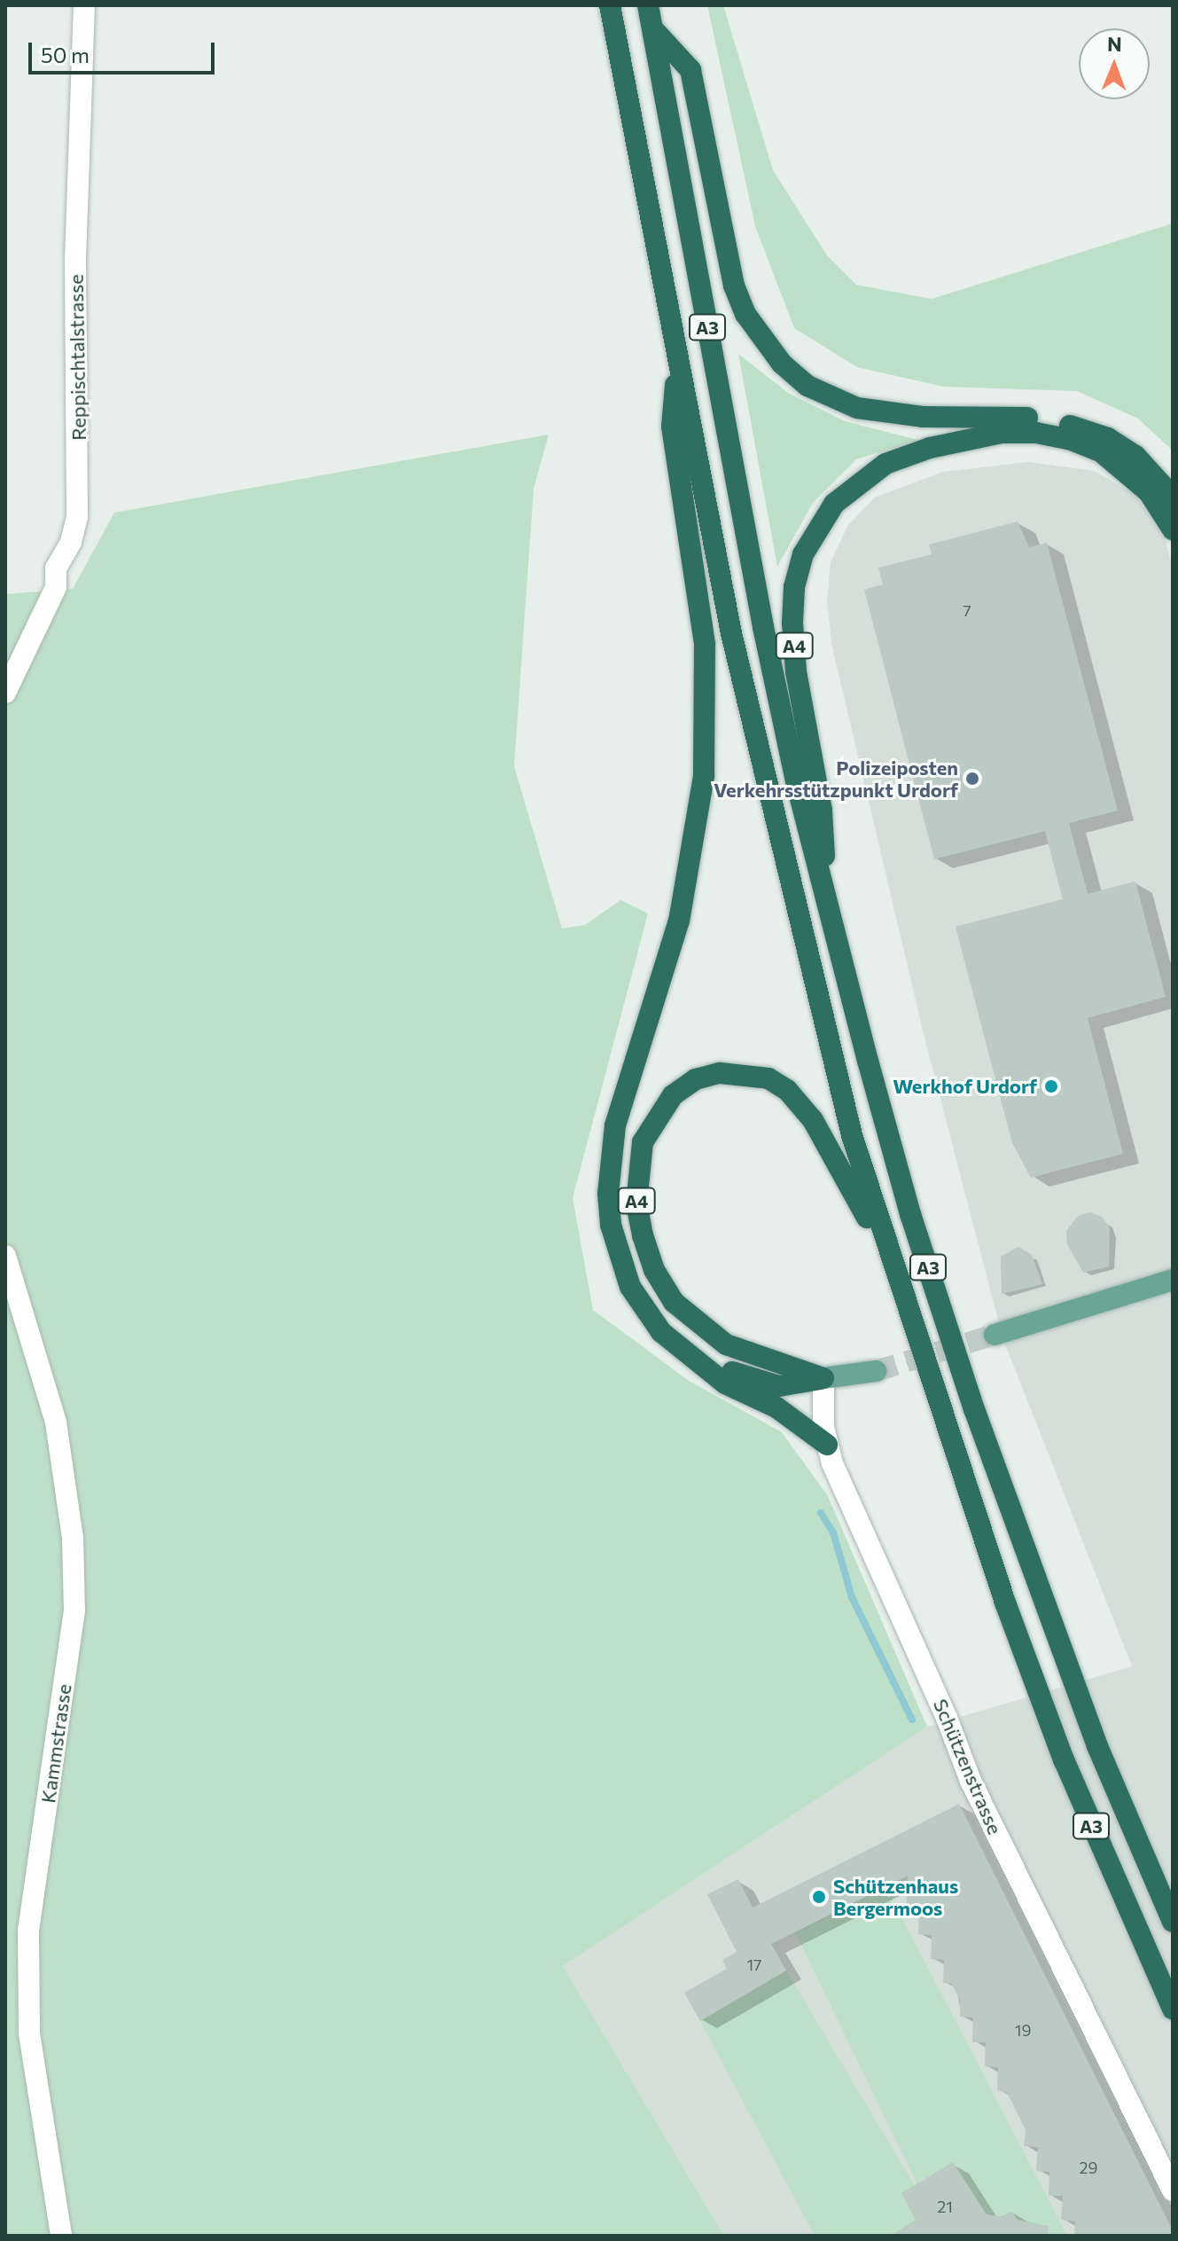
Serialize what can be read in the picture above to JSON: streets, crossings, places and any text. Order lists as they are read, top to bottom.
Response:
{
  "streets": {
    "highway": ["A3", "A4"],
    "street": ["Reppischtalstrasse", "Kammstrasse", "Schützenstrasse"]
  },
  "crossings": [
    ["A3", "A4"],
    ["A4", "Schützenstrasse"]
  ],
  "places": ["Polizeiposten Verkehrsstützpunkt Urdorf", "Werkhof Urdorf", "Schützenhaus Bergermoos"],
  "house_numbers": [
    "7",
    "17",
    "19",
    "29",
    "21"
  ],
  "scale_bar": "50 m",
  "north": "top"
}
